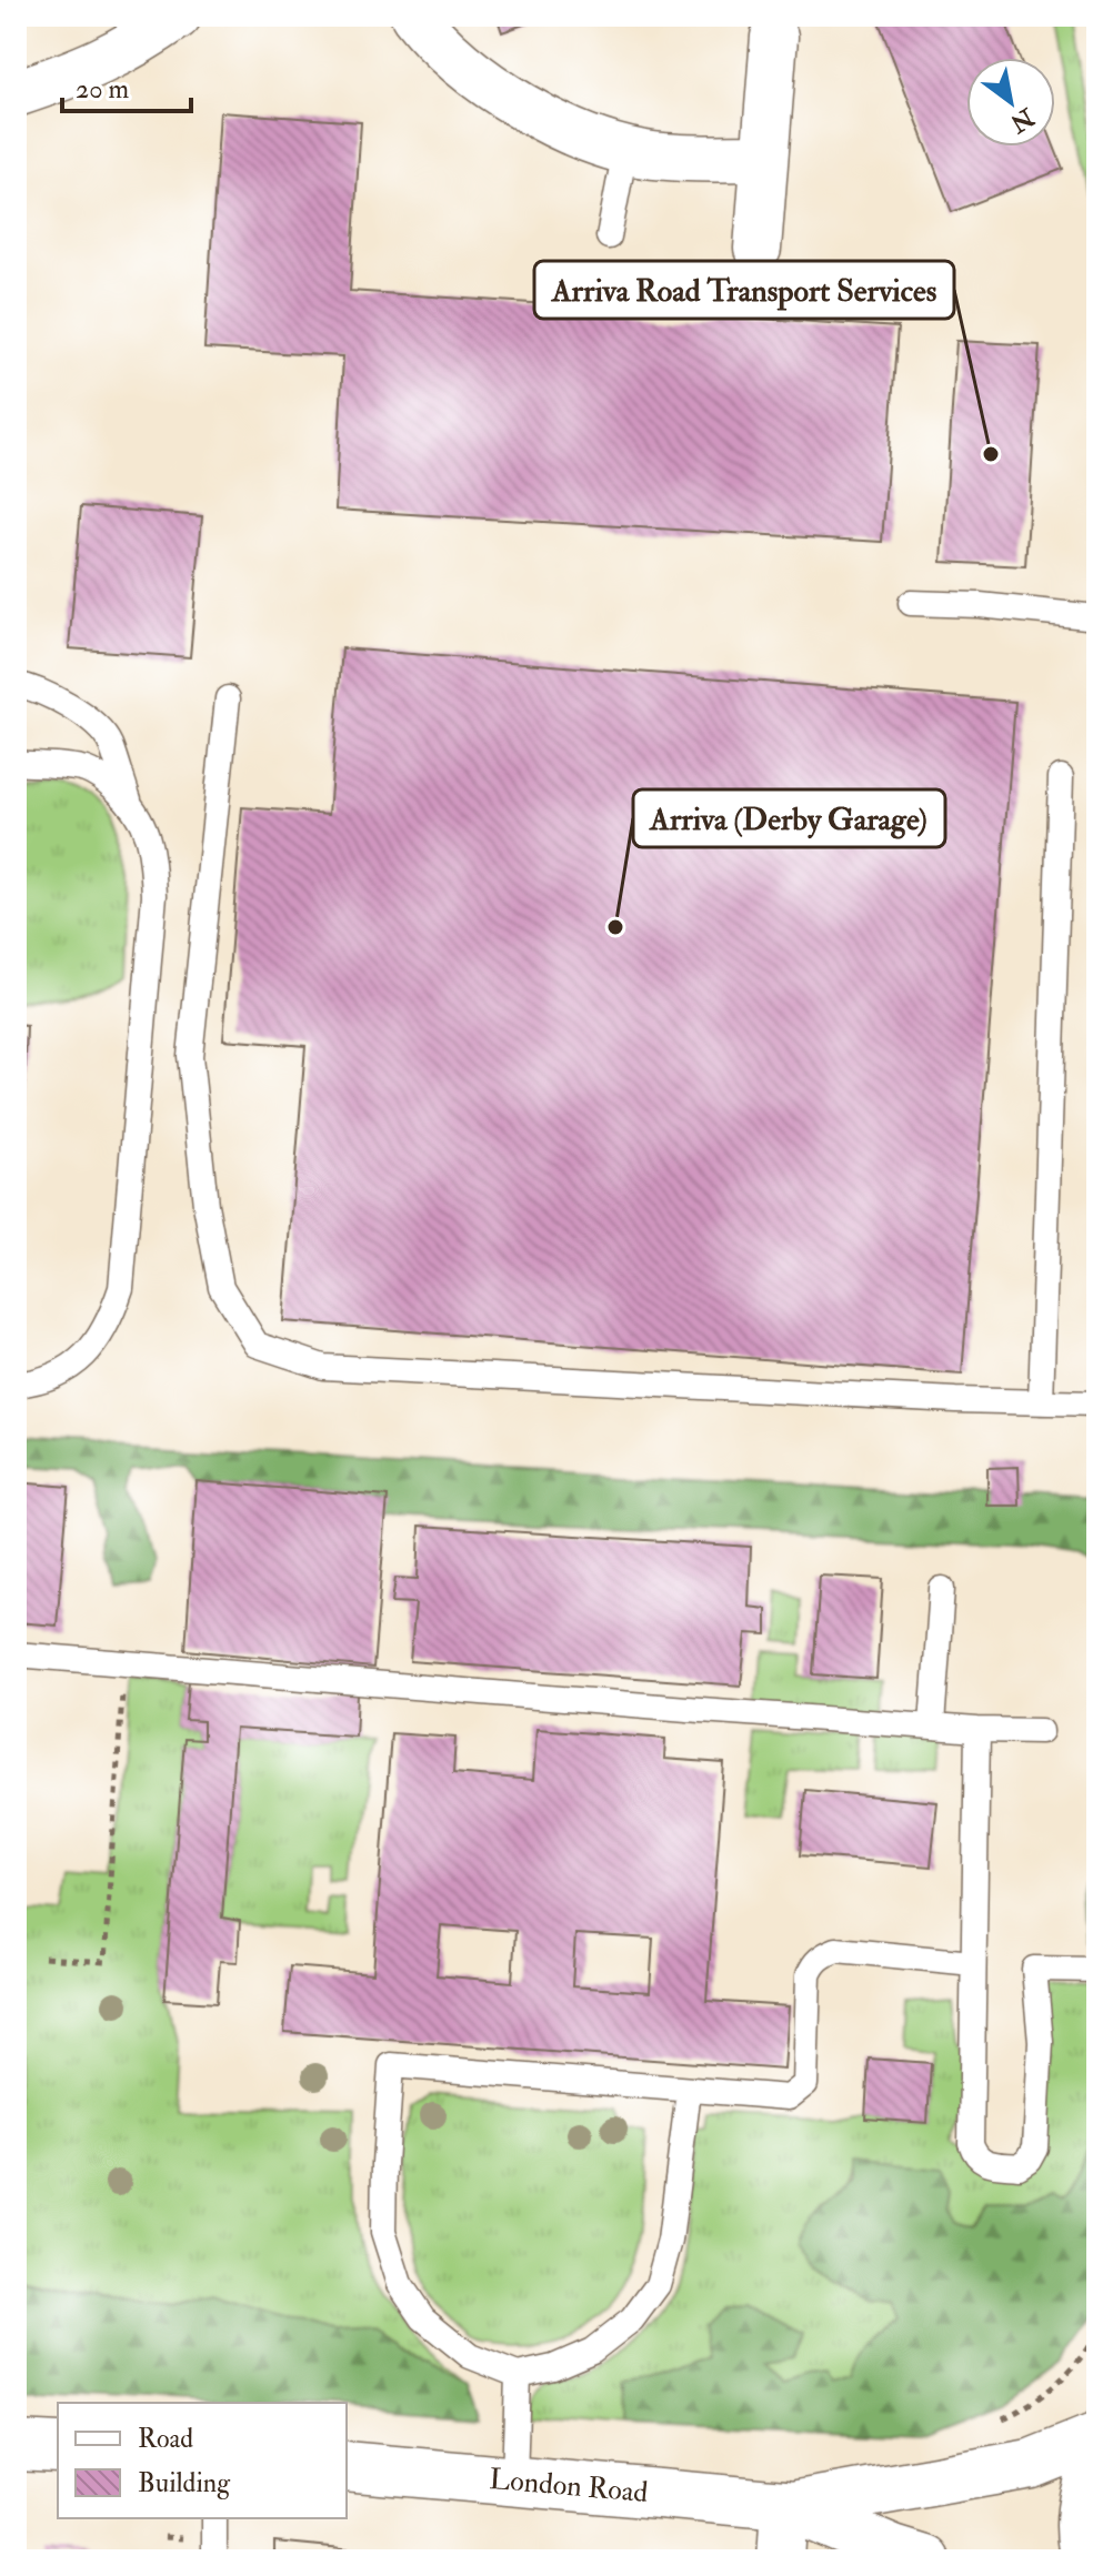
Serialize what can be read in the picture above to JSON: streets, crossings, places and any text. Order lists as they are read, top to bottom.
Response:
{
  "streets": {
    "main road": ["London Road"]
  },
  "places": ["Arriva Road Transport Services", "Arriva (Derby Garage)"],
  "legend": ["Road", "Building"],
  "scale_bar": "20 m",
  "north": "bottom right"
}
